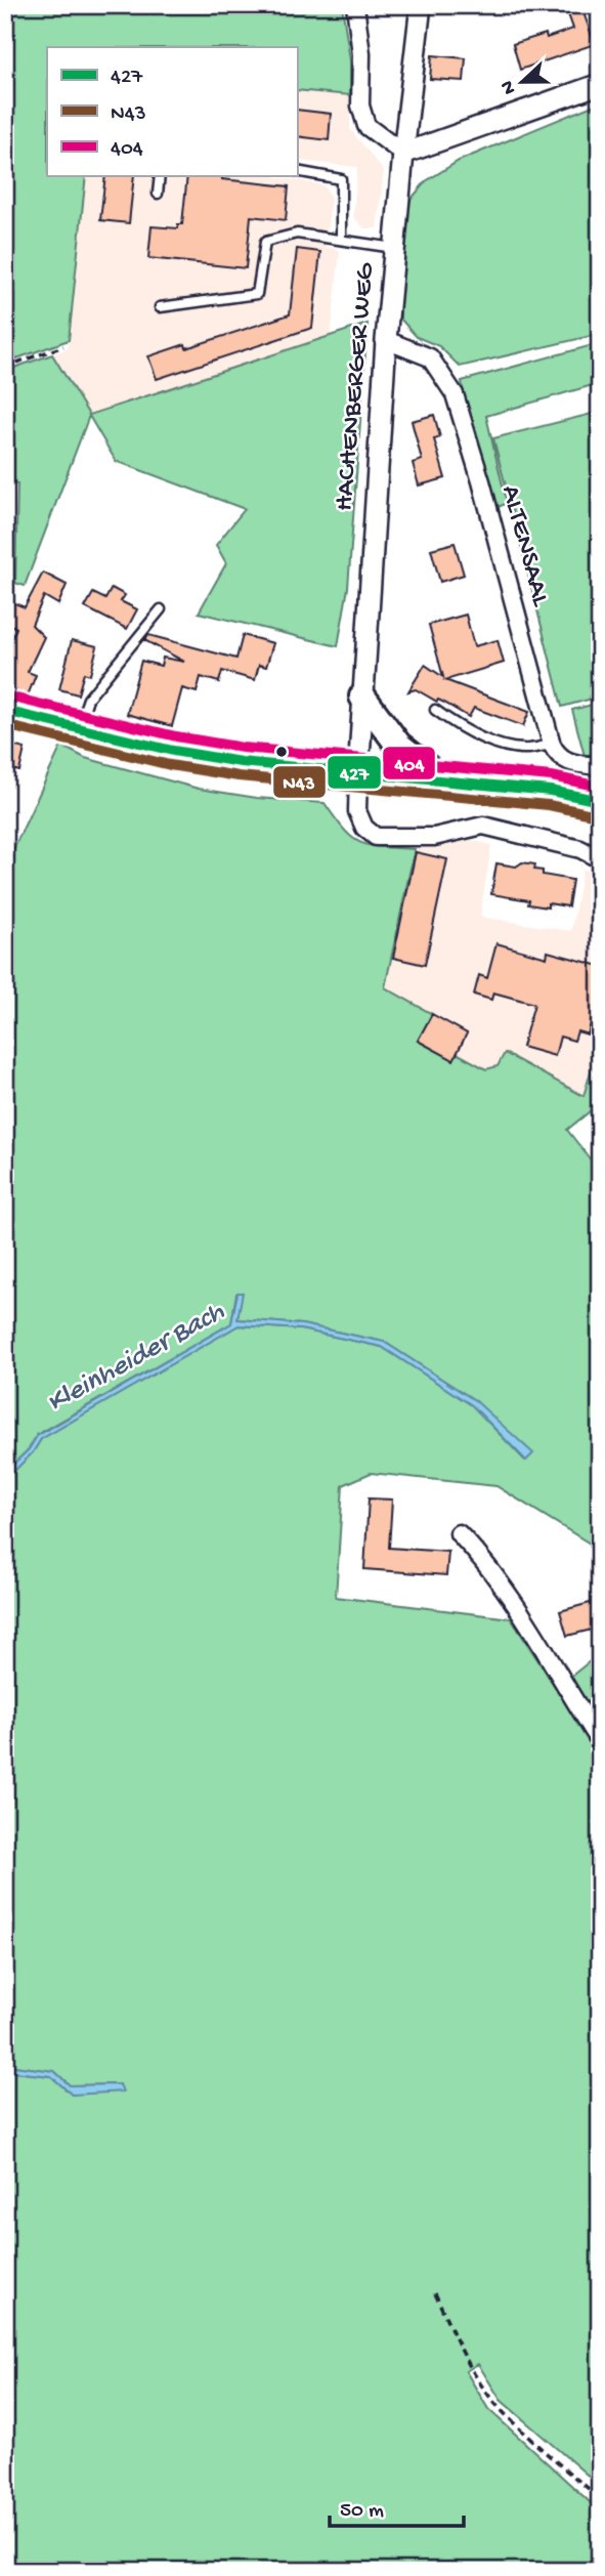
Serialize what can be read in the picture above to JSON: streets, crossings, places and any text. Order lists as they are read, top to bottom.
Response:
{
  "streets": {
    "street": ["HACHENBERGER WEG", "ALTENSAAL"]
  },
  "crossings": [
    ["HACHENBERGER WEG", "ALTENSAAL"]
  ],
  "water": ["Kleinheider Bach"],
  "lines": ["transit line 404", "transit line 427", "transit line N43"],
  "legend": ["427", "N43", "404"],
  "scale_bar": "50 m",
  "north": "left"
}
